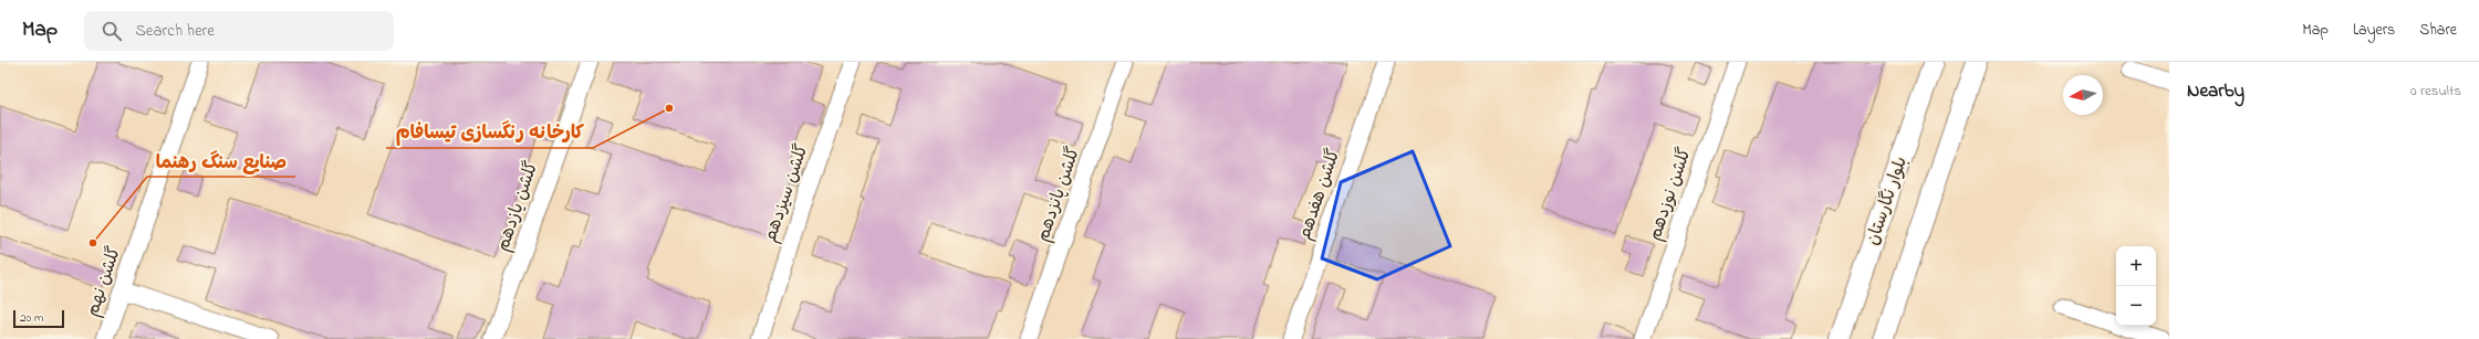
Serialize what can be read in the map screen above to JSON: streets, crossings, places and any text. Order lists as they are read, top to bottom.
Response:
{
  "streets": {
    "street": [
      "گلشن سیزدهم",
      "گلشن پانزدهم",
      "گلشن هفدهم",
      "گلشن نوزدهم",
      "بلوار نگارستان",
      "گلشن یازدهم",
      "گلشن نهم"
    ]
  },
  "places": ["کارخانه رنگسازی تیسافام", "صنایع سنگ رهنما"],
  "scale_bar": "20 m",
  "north": "left",
  "page": {
    "header": "Map",
    "search": "Search here",
    "nav": ["Map", "Layers", "Share"],
    "heading": ["Nearby", "0 results"],
    "map_buttons": ["+", "−"],
    "scale": "20 m"
  }
}
